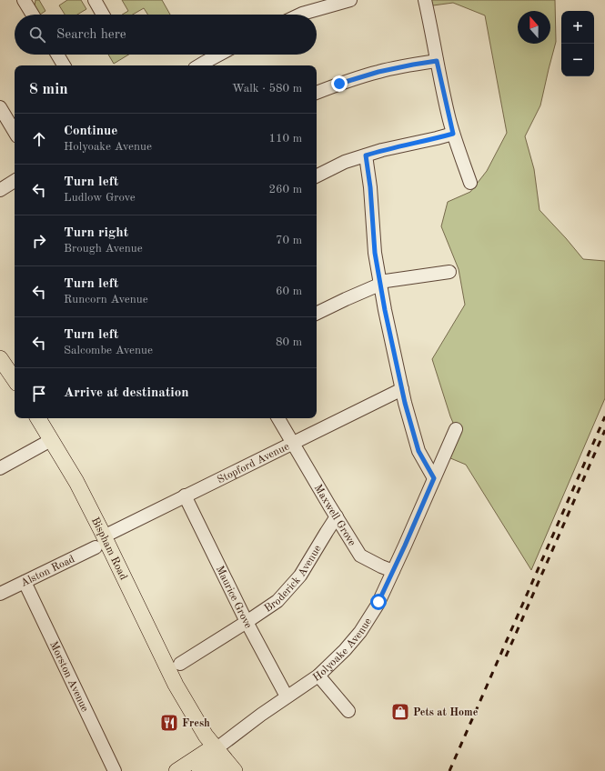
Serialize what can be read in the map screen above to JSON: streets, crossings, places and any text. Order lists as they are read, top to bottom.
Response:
{
  "streets": {
    "main road": ["Bispham Road"],
    "street": [
      "Stopford Avenue",
      "Maxwell Grove",
      "Alston Road",
      "Broderick Avenue",
      "Maurice Grove",
      "Holyoake Avenue",
      "Morston Avenue"
    ]
  },
  "crossings": [
    ["Stopford Avenue", "Maxwell Grove"],
    ["Stopford Avenue", "Bispham Road"],
    ["Stopford Avenue", "Alston Road"],
    ["Stopford Avenue", "Maurice Grove"],
    ["Maxwell Grove", "Broderick Avenue"],
    ["Maxwell Grove", "Holyoake Avenue"],
    ["Bispham Road", "Alston Road"],
    ["Bispham Road", "Holyoake Avenue"],
    ["Alston Road", "Morston Avenue"],
    ["Broderick Avenue", "Maurice Grove"],
    ["Maurice Grove", "Holyoake Avenue"]
  ],
  "places": {
    "shop": ["Pets at Home"],
    "restaurant": ["Fresh"]
  },
  "north": "top",
  "page": {
    "map_buttons": ["+", "−"],
    "search": "Search here",
    "heading": ["8 min", "Walk · 580 m"],
    "list": [
      ["Continue", "Holyoake Avenue", "110 m"],
      ["Turn left", "Ludlow Grove", "260 m"],
      ["Turn right", "Brough Avenue", "70 m"],
      ["Turn left", "Runcorn Avenue", "60 m"],
      ["Turn left", "Salcombe Avenue", "80 m"],
      "Arrive at destination"
    ]
  }
}
